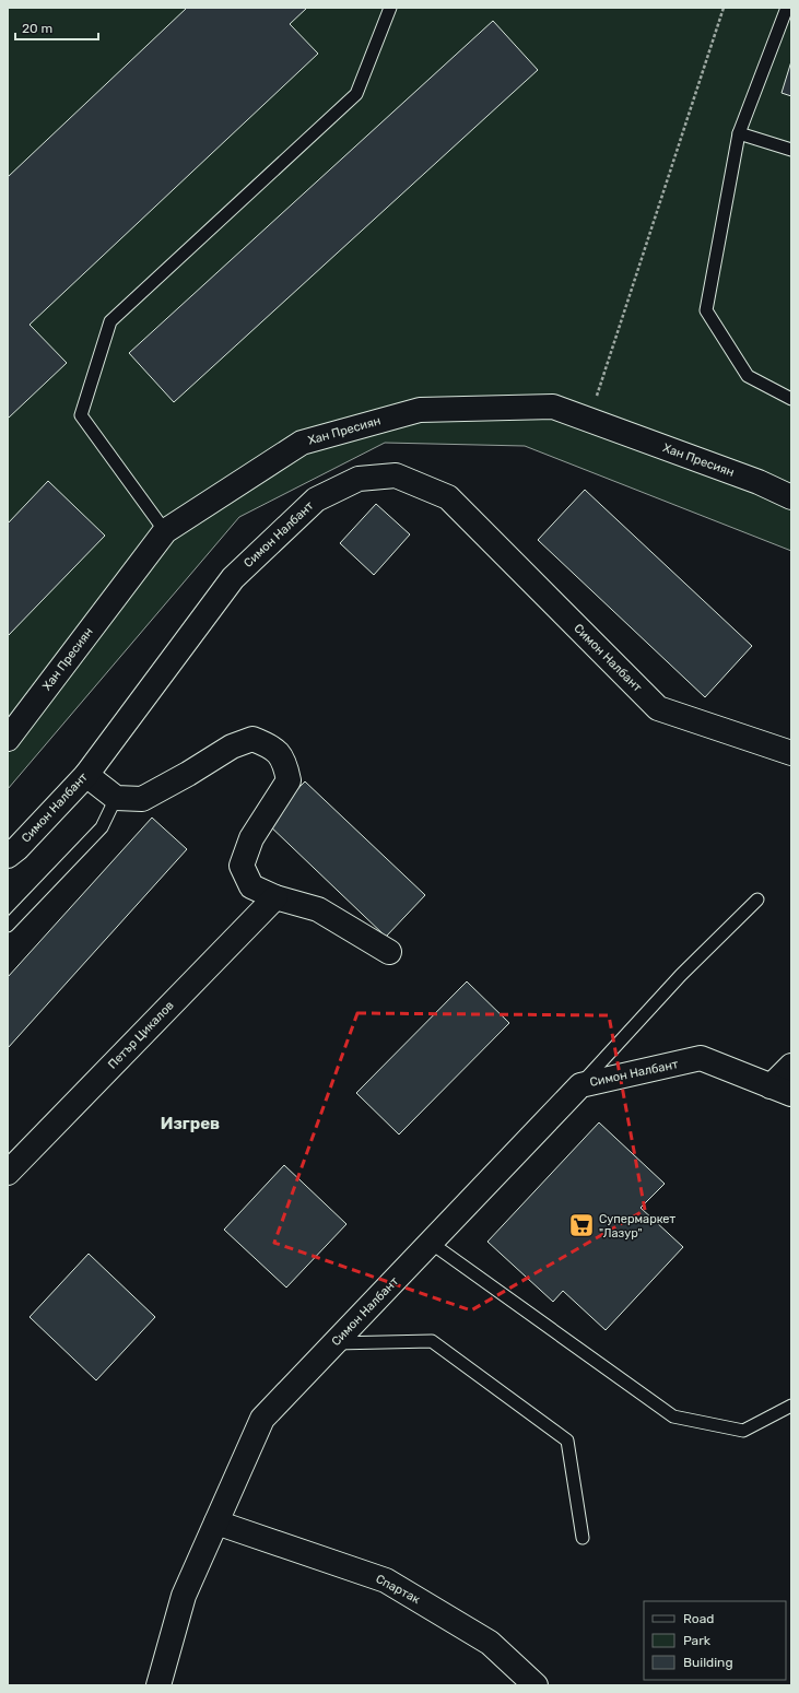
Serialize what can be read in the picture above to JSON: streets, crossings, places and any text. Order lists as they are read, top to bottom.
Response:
{
  "streets": {
    "street": [
      "Хан Пресиян",
      "Симон Налбант",
      "Петър Цикалов",
      "Спартак"
    ]
  },
  "crossings": [
    ["Симон Налбант", "Спартак"]
  ],
  "districts": ["Изгрев"],
  "places": {
    "supermarket": ["Супермаркет \"Лазур\""]
  },
  "legend": ["Road", "Park", "Building"],
  "scale_bar": "20 m"
}
